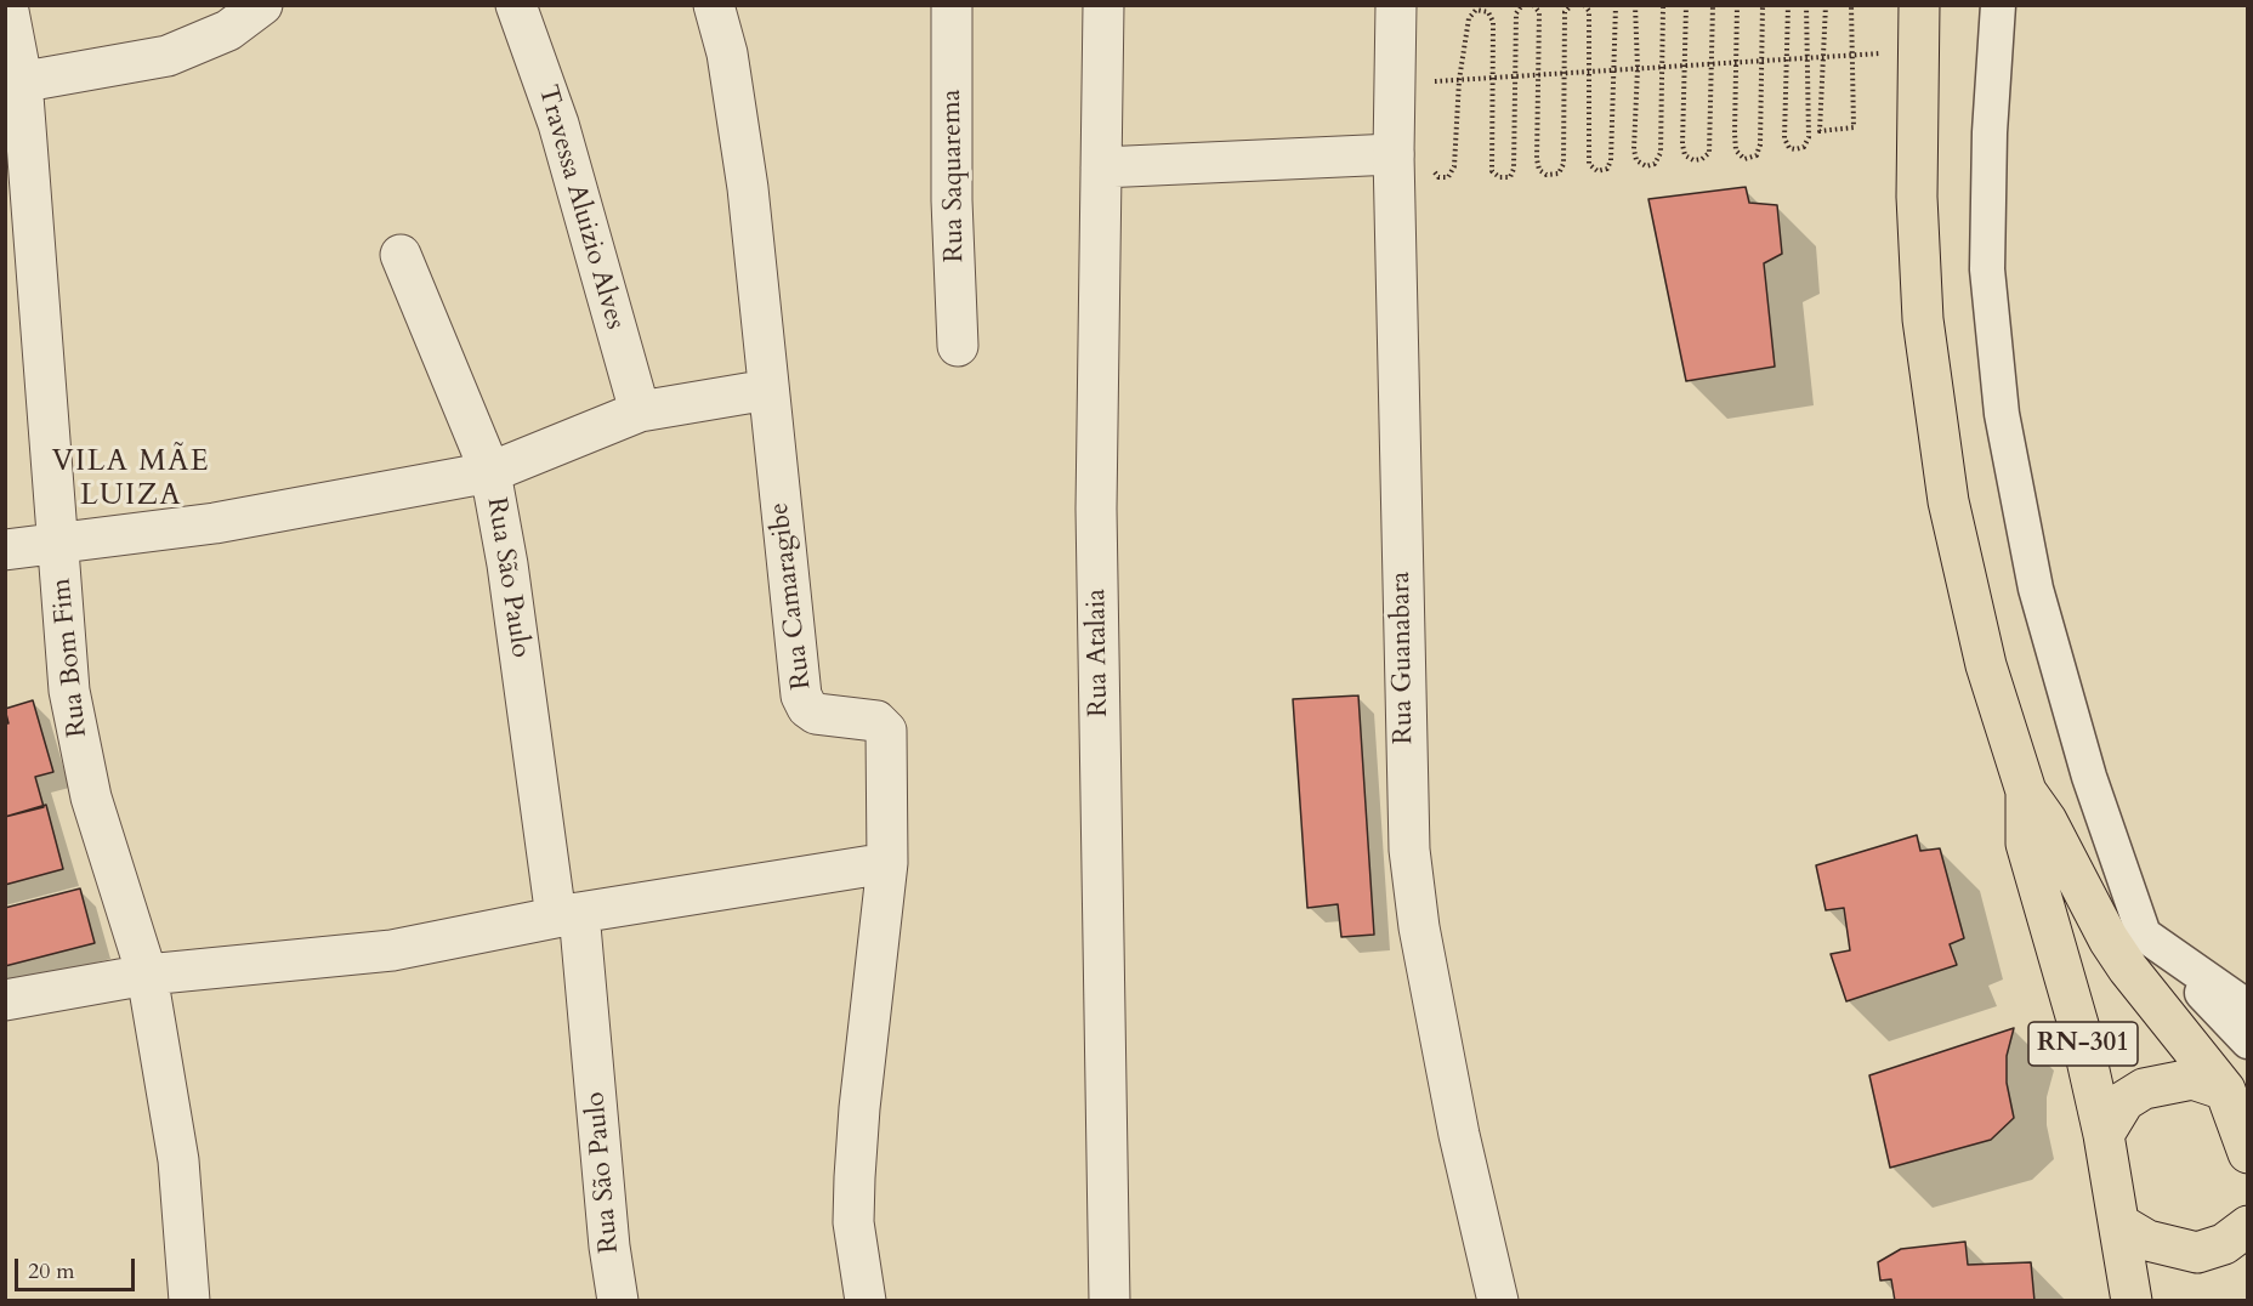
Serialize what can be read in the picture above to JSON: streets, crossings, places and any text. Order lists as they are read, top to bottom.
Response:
{
  "streets": {
    "main road": ["RN-301"],
    "street": [
      "Rua Saquarema",
      "Travessa Aluizio Alves",
      "Rua São Paulo",
      "Rua Camaragibe",
      "Rua Atalaia",
      "Rua Bom Fim",
      "Rua Guanabara"
    ]
  },
  "districts": ["VILA MÃE LUIZA"],
  "scale_bar": "20 m"
}
